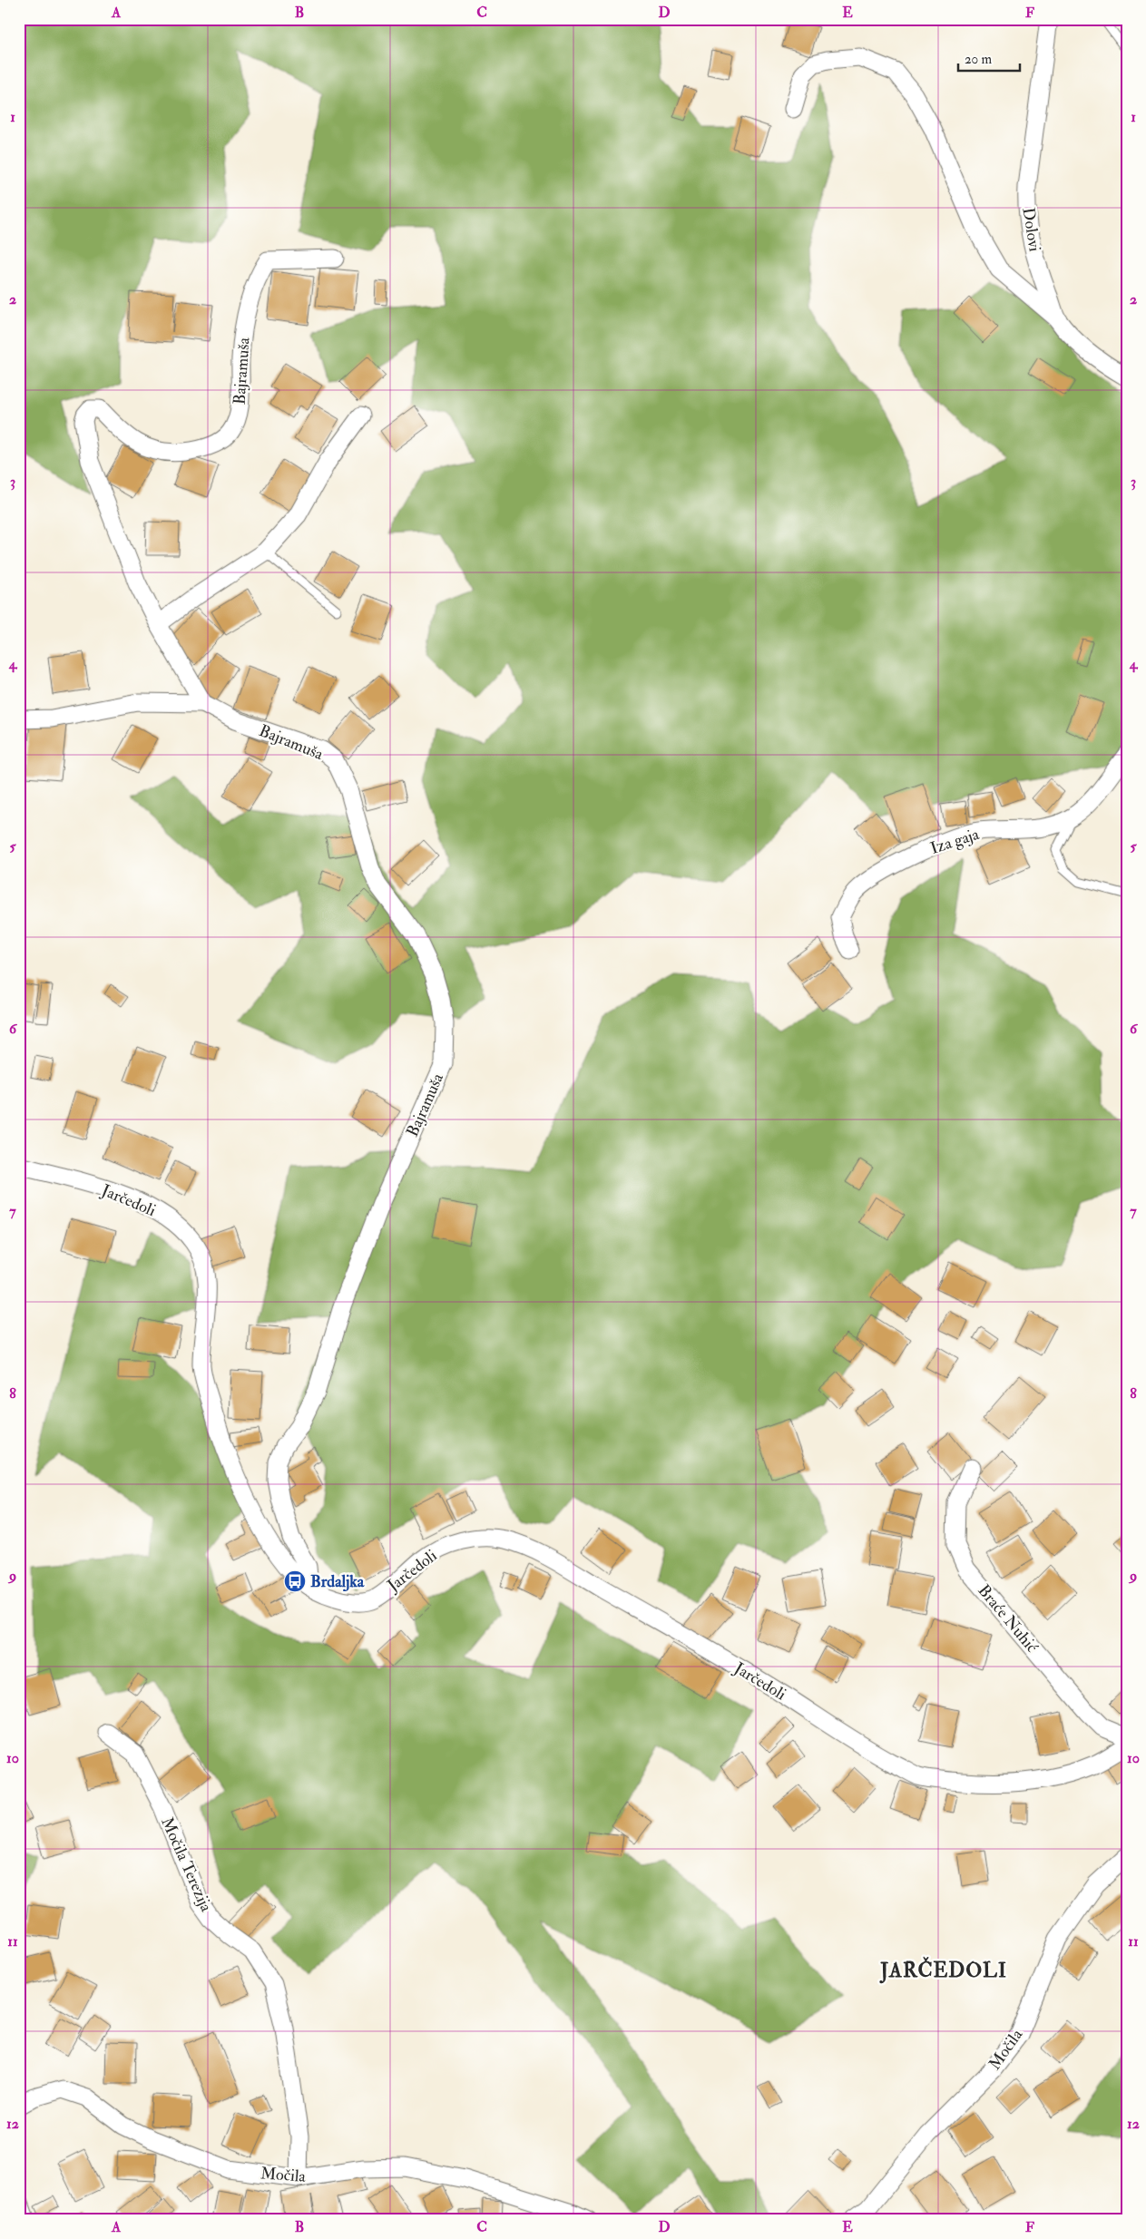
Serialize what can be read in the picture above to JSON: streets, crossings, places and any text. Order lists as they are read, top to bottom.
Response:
{
  "streets": {
    "street": [
      "Dolovi",
      "Bajramuša",
      "Iza gaja",
      "Jarčedoli",
      "Braće Nuhić",
      "Močila Terezija",
      "Močila"
    ]
  },
  "crossings": [
    ["Bajramuša", "Jarčedoli"],
    ["Močila Terezija", "Močila"]
  ],
  "districts": ["JARČEDOLI"],
  "places": {
    "bus stop": ["Brdaljka"]
  },
  "scale_bar": "20 m",
  "grid": {
    "columns": [
      "A",
      "B",
      "C",
      "D",
      "E",
      "F"
    ],
    "rows": [
      "1",
      "2",
      "3",
      "4",
      "5",
      "6",
      "7",
      "8",
      "9",
      "10",
      "11",
      "12"
    ]
  }
}
